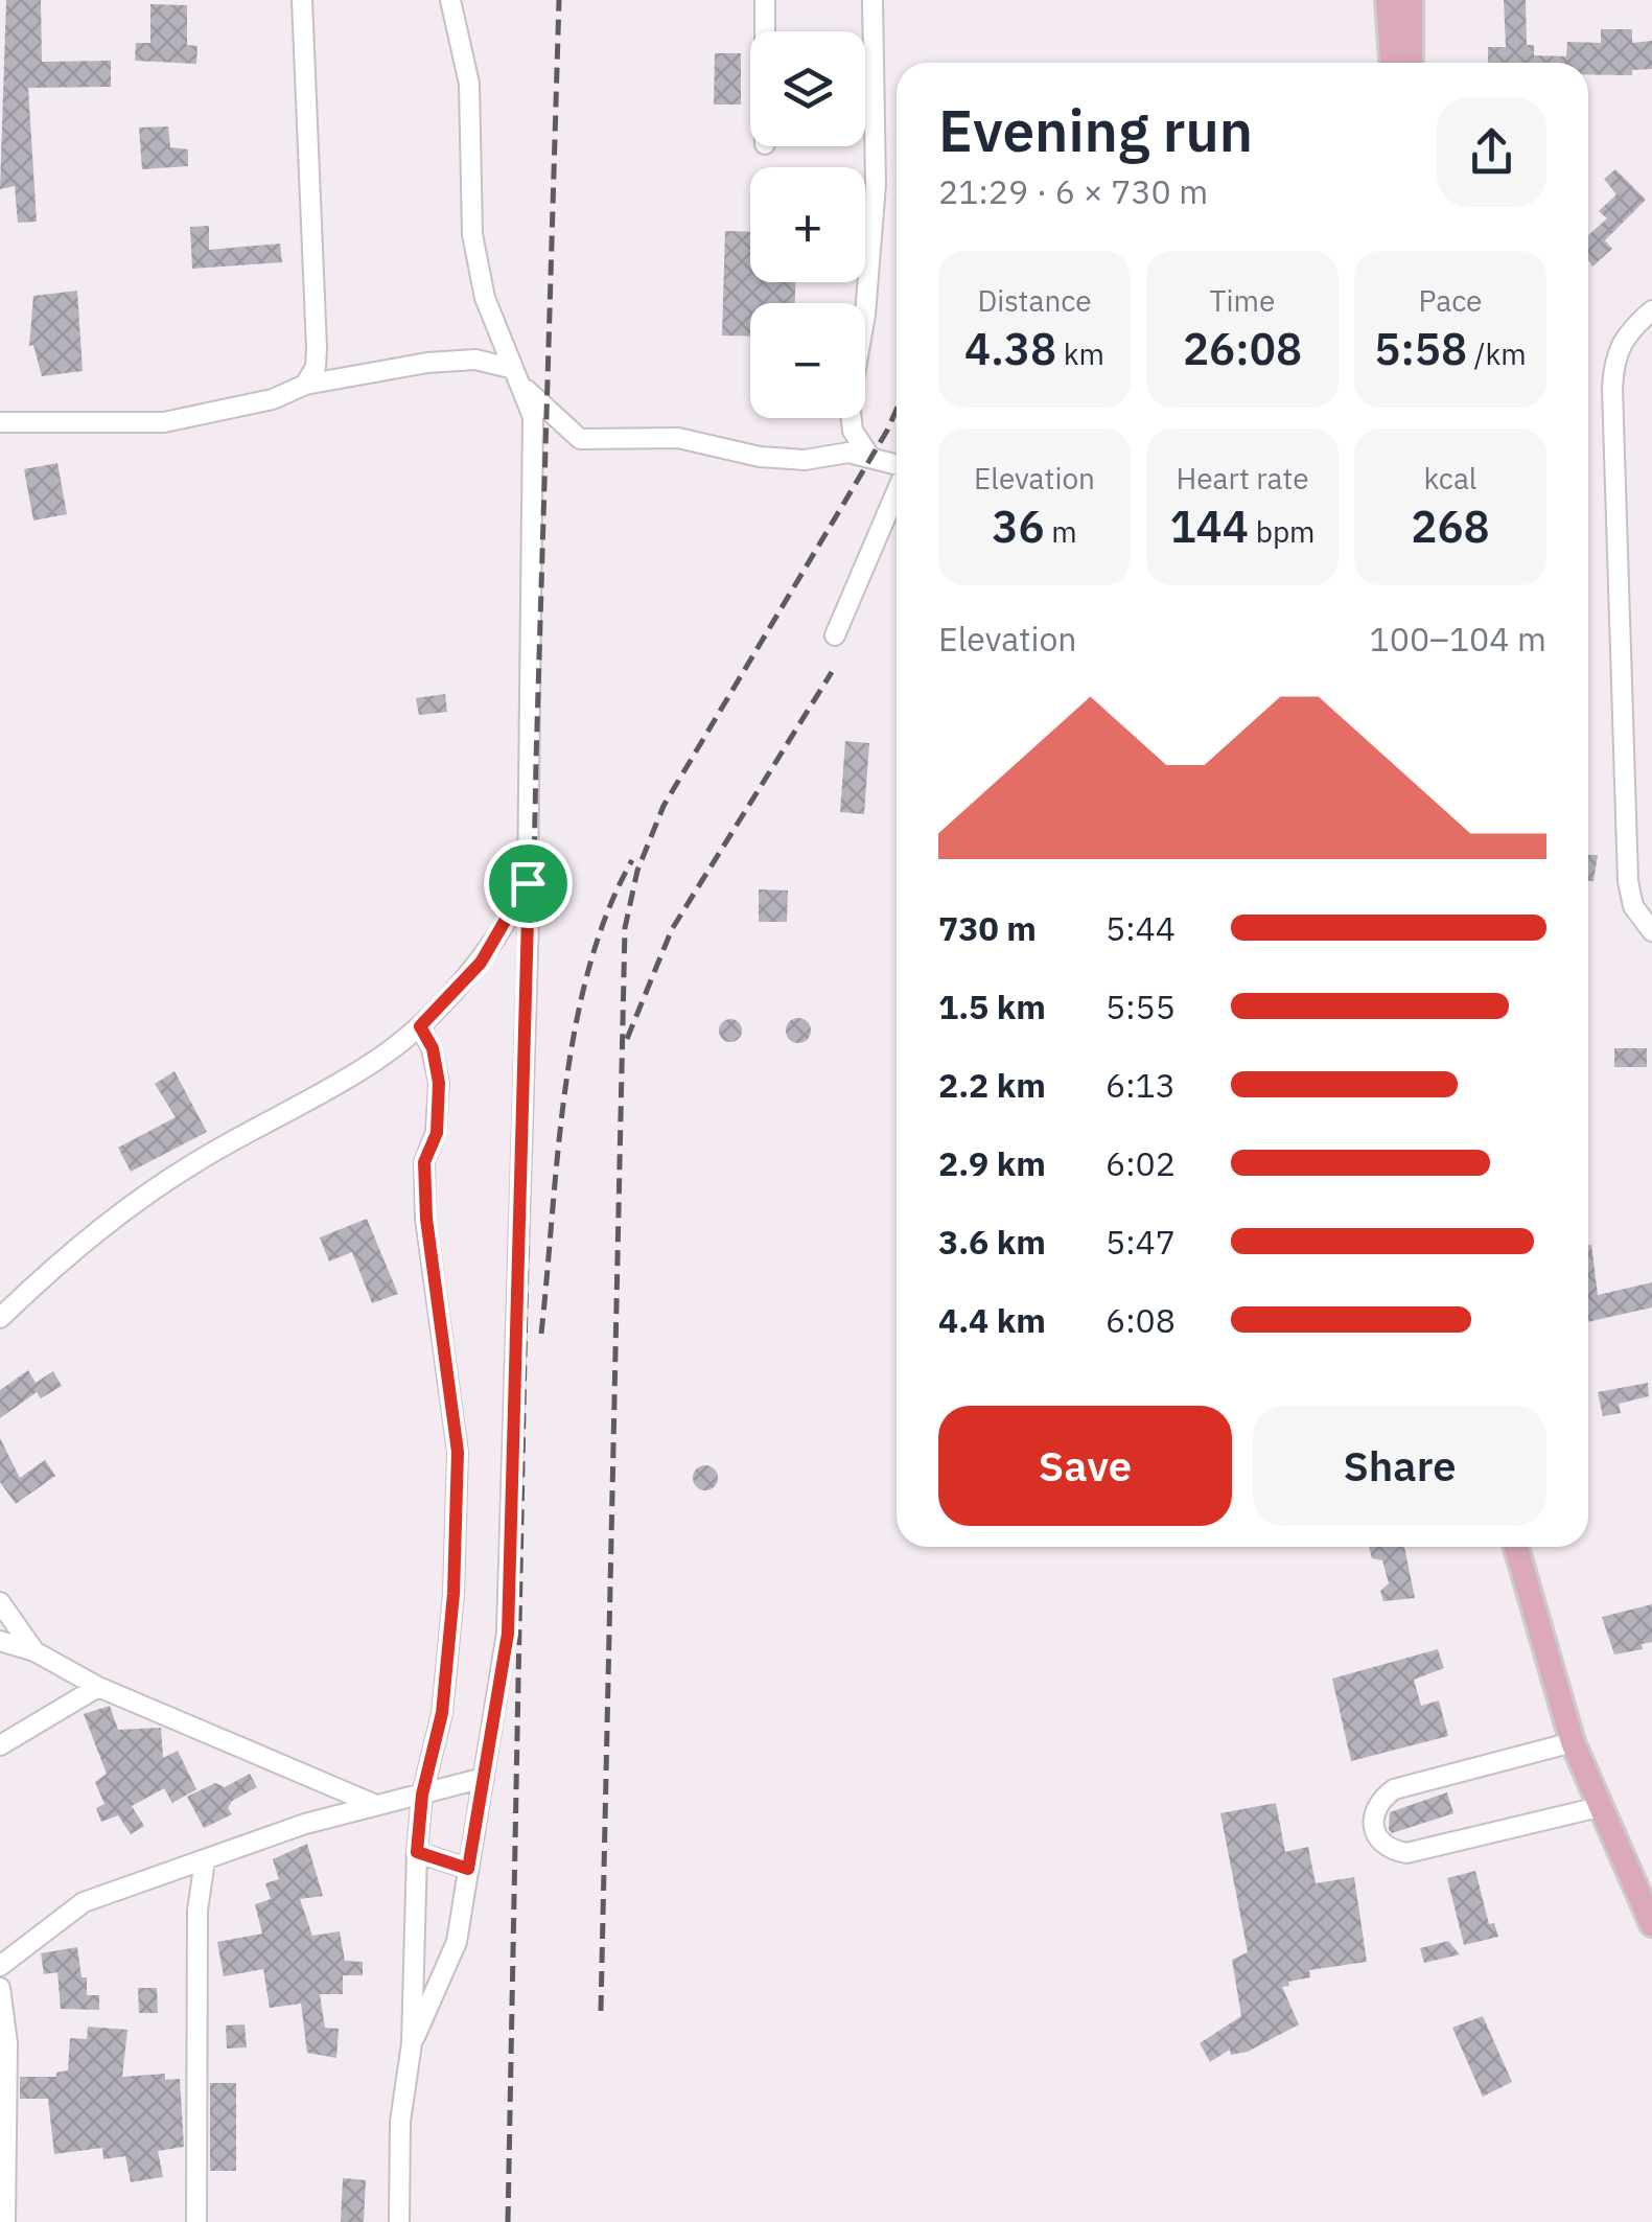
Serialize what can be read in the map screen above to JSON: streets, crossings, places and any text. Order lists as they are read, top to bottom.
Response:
{
  "page": {
    "map_buttons": ["+", "−"],
    "heading": ["Evening run", "21:29 · 6 × 730 m"],
    "stats": [
      ["Distance", "4.38 km"],
      ["Time", "26:08"],
      ["Pace", "5:58 /km"],
      ["Elevation", "36 m"],
      ["Heart rate", "144 bpm"],
      ["kcal", "268"]
    ],
    "chart": ["Elevation", "100–104 m"],
    "list": [
      {
        "name": "730 m",
        "note": "5:44"
      },
      {
        "name": "1.5 km",
        "note": "5:55"
      },
      {
        "name": "2.2 km",
        "note": "6:13"
      },
      {
        "name": "2.9 km",
        "note": "6:02"
      },
      {
        "name": "3.6 km",
        "note": "5:47"
      },
      {
        "name": "4.4 km",
        "note": "6:08"
      }
    ],
    "buttons": ["Save", "Share"]
  }
}
